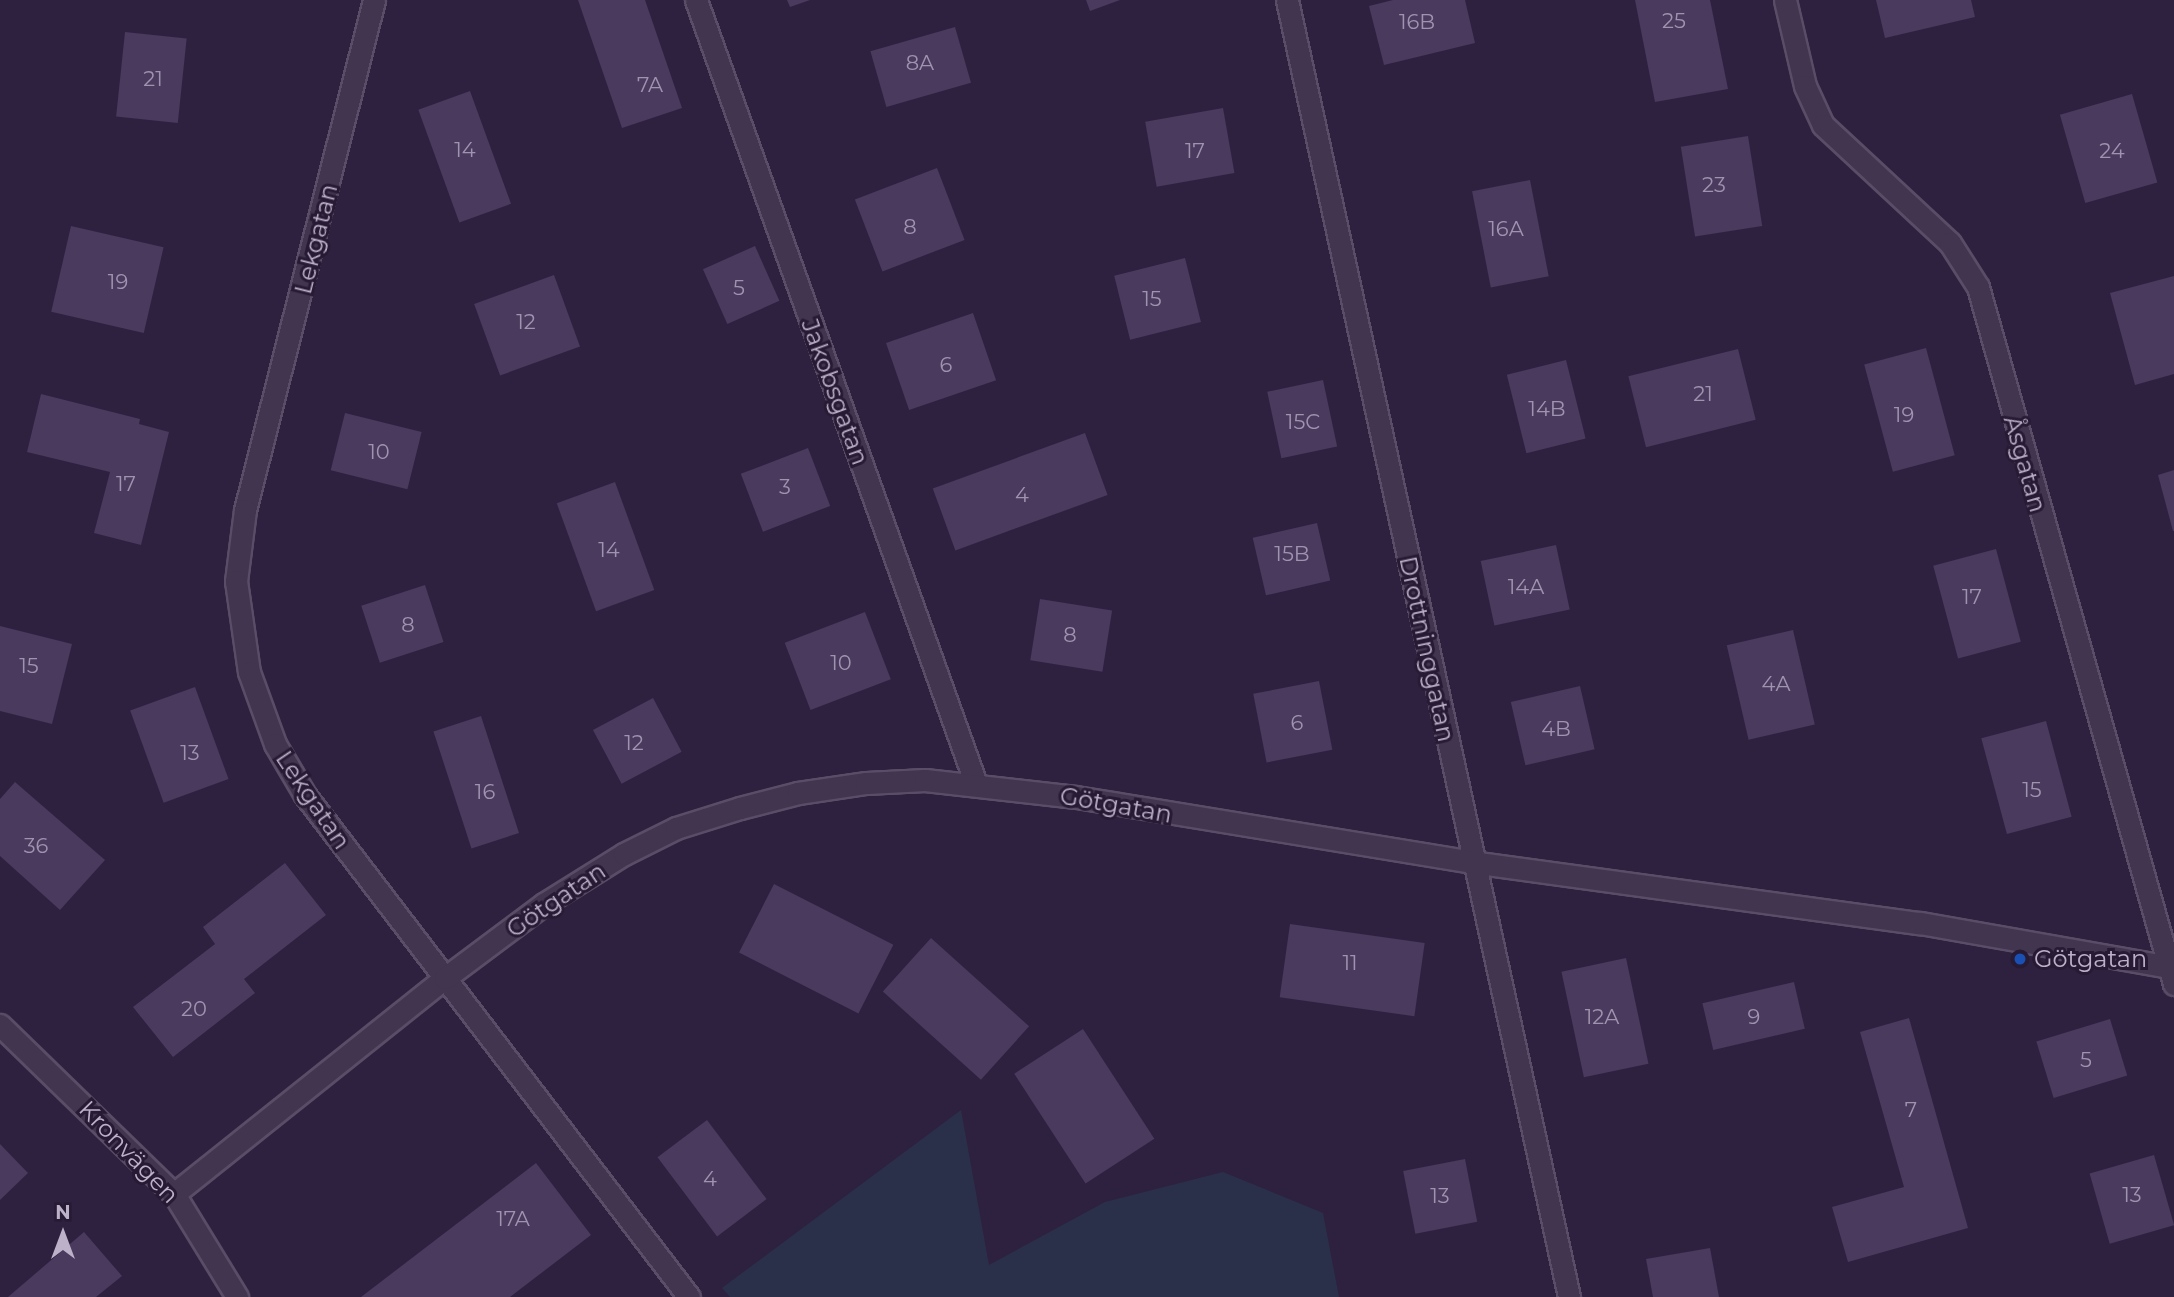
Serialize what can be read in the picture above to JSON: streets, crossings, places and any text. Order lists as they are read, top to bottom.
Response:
{
  "streets": {
    "street": [
      "Lekgatan",
      "Jakobsgatan",
      "Åsgatan",
      "Drottninggatan",
      "Götgatan",
      "Kronvägen"
    ]
  },
  "crossings": [
    ["Lekgatan", "Götgatan"],
    ["Jakobsgatan", "Götgatan"],
    ["Åsgatan", "Götgatan"],
    ["Drottninggatan", "Götgatan"],
    ["Götgatan", "Kronvägen"]
  ],
  "places": ["Götgatan"],
  "house_numbers": [
    "25",
    "16B",
    "8A",
    "21",
    "7A",
    "14",
    "17",
    "24",
    "23",
    "8",
    "16A",
    "19",
    "5",
    "15",
    "12",
    "6",
    "21",
    "14B",
    "19",
    "15C",
    "10",
    "17",
    "3",
    "4",
    "14",
    "15B",
    "14A",
    "17",
    "8",
    "8",
    "10",
    "15",
    "4A",
    "6",
    "4B",
    "12",
    "13",
    "15",
    "16",
    "36",
    "11",
    "20",
    "12A",
    "9",
    "5",
    "7",
    "4",
    "13",
    "13",
    "17A"
  ],
  "north": "top"
}
